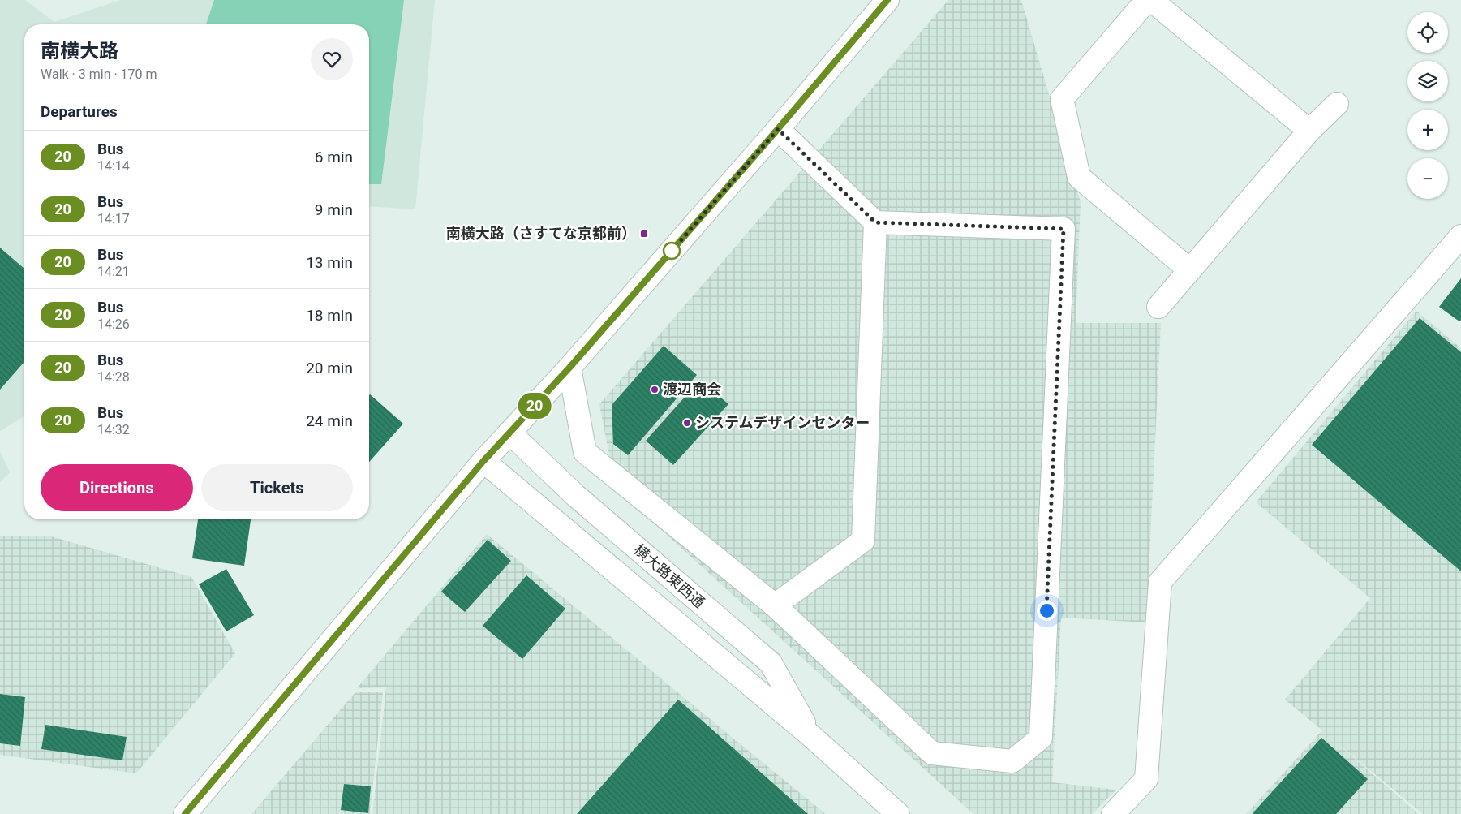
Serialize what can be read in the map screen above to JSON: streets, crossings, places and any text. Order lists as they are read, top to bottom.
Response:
{
  "streets": {
    "street": ["横大路東西通"]
  },
  "places": {
    "transit": ["南横大路（さすてな京都前）"],
    "other": ["渡辺商会", "システムデザインセンター"]
  },
  "lines": ["bus line 20"],
  "page": {
    "on_map": "20",
    "map_buttons": ["+", "−"],
    "heading": [
      ["南横大路", "Walk · 3 min · 170 m"],
      "Departures"
    ],
    "list": [
      {
        "mark": "20",
        "name": "Bus",
        "note": "14:14",
        "value": "6 min"
      },
      {
        "mark": "20",
        "name": "Bus",
        "note": "14:17",
        "value": "9 min"
      },
      {
        "mark": "20",
        "name": "Bus",
        "note": "14:21",
        "value": "13 min"
      },
      {
        "mark": "20",
        "name": "Bus",
        "note": "14:26",
        "value": "18 min"
      },
      {
        "mark": "20",
        "name": "Bus",
        "note": "14:28",
        "value": "20 min"
      },
      {
        "mark": "20",
        "name": "Bus",
        "note": "14:32",
        "value": "24 min"
      }
    ],
    "buttons": ["Directions", "Tickets"]
  }
}
